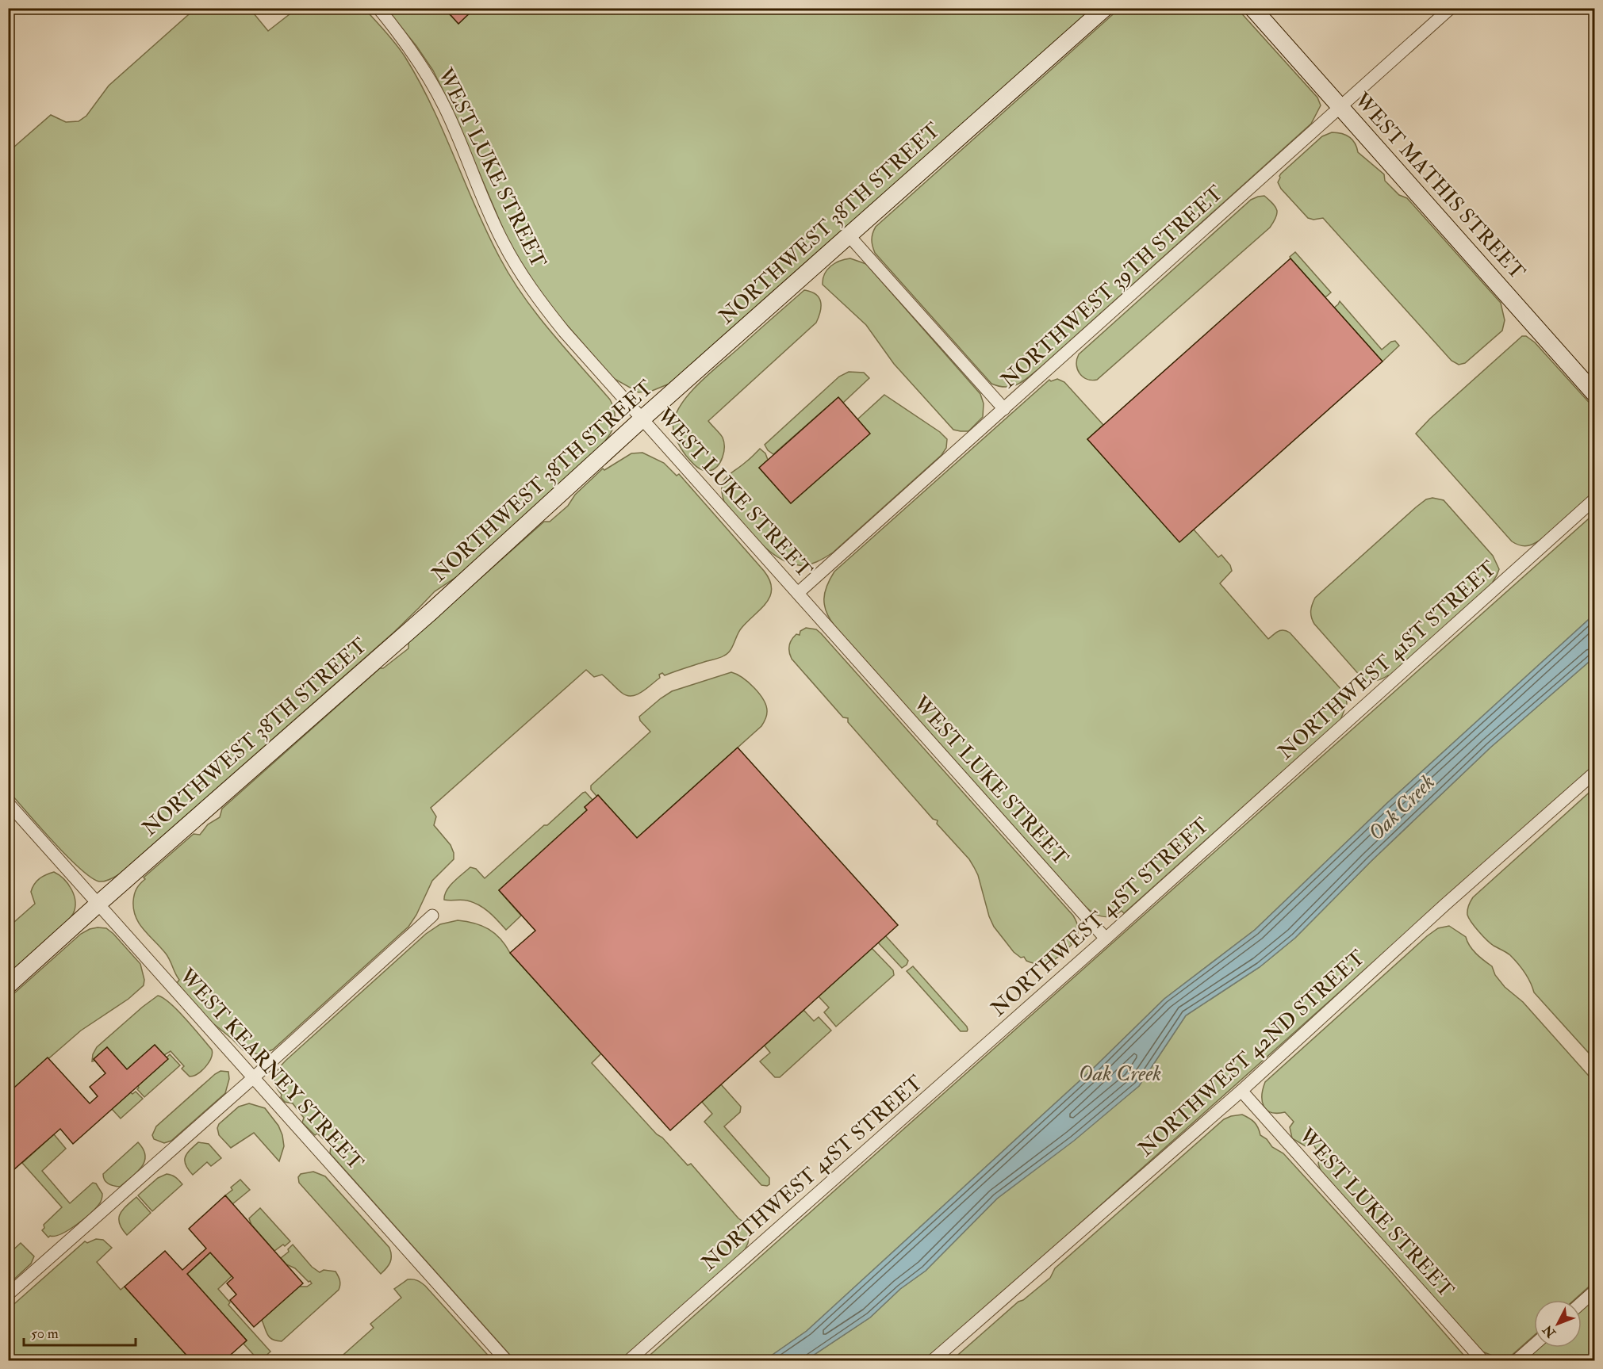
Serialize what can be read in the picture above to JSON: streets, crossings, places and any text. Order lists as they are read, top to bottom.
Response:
{
  "streets": {
    "street": [
      "WEST LUKE STREET",
      "WEST MATHIS STREET",
      "NORTHWEST 38TH STREET",
      "NORTHWEST 39TH STREET",
      "NORTHWEST 41ST STREET",
      "NORTHWEST 42ND STREET",
      "WEST KEARNEY STREET"
    ]
  },
  "crossings": [
    ["WEST LUKE STREET", "NORTHWEST 38TH STREET"],
    ["WEST LUKE STREET", "NORTHWEST 39TH STREET"],
    ["WEST LUKE STREET", "NORTHWEST 41ST STREET"],
    ["WEST LUKE STREET", "NORTHWEST 42ND STREET"],
    ["WEST MATHIS STREET", "NORTHWEST 39TH STREET"],
    ["NORTHWEST 38TH STREET", "WEST KEARNEY STREET"]
  ],
  "water": ["Oak Creek"],
  "scale_bar": "50 m",
  "north": "bottom left"
}
